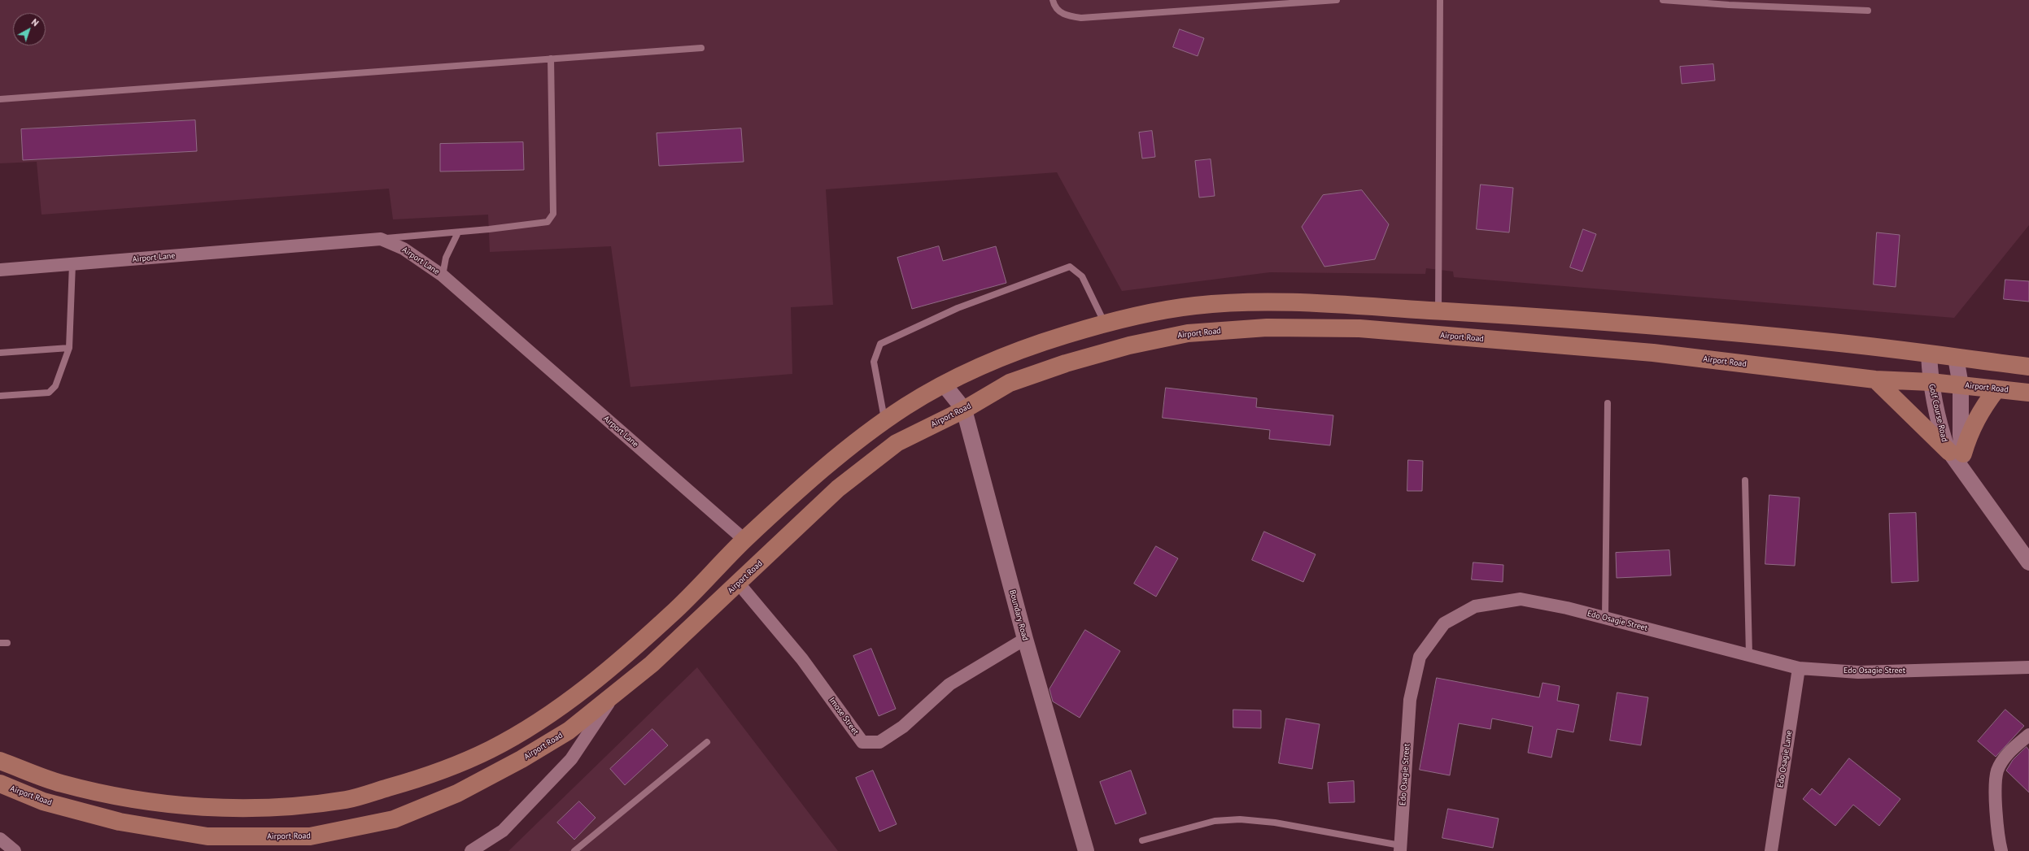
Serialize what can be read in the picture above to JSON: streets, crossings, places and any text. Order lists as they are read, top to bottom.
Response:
{
  "streets": {
    "main road": ["Airport Road"],
    "street": [
      "Airport Lane",
      "Golf Course Road",
      "Boundary Road",
      "Edo Osagie Street",
      "Imose Street",
      "Edo Osagie Lane"
    ]
  },
  "crossings": [
    ["Airport Road", "Golf Course Road"],
    ["Airport Road", "Boundary Road"],
    ["Airport Road", "Imose Street"],
    ["Boundary Road", "Imose Street"],
    ["Edo Osagie Street", "Edo Osagie Lane"]
  ],
  "north": "top right"
}
